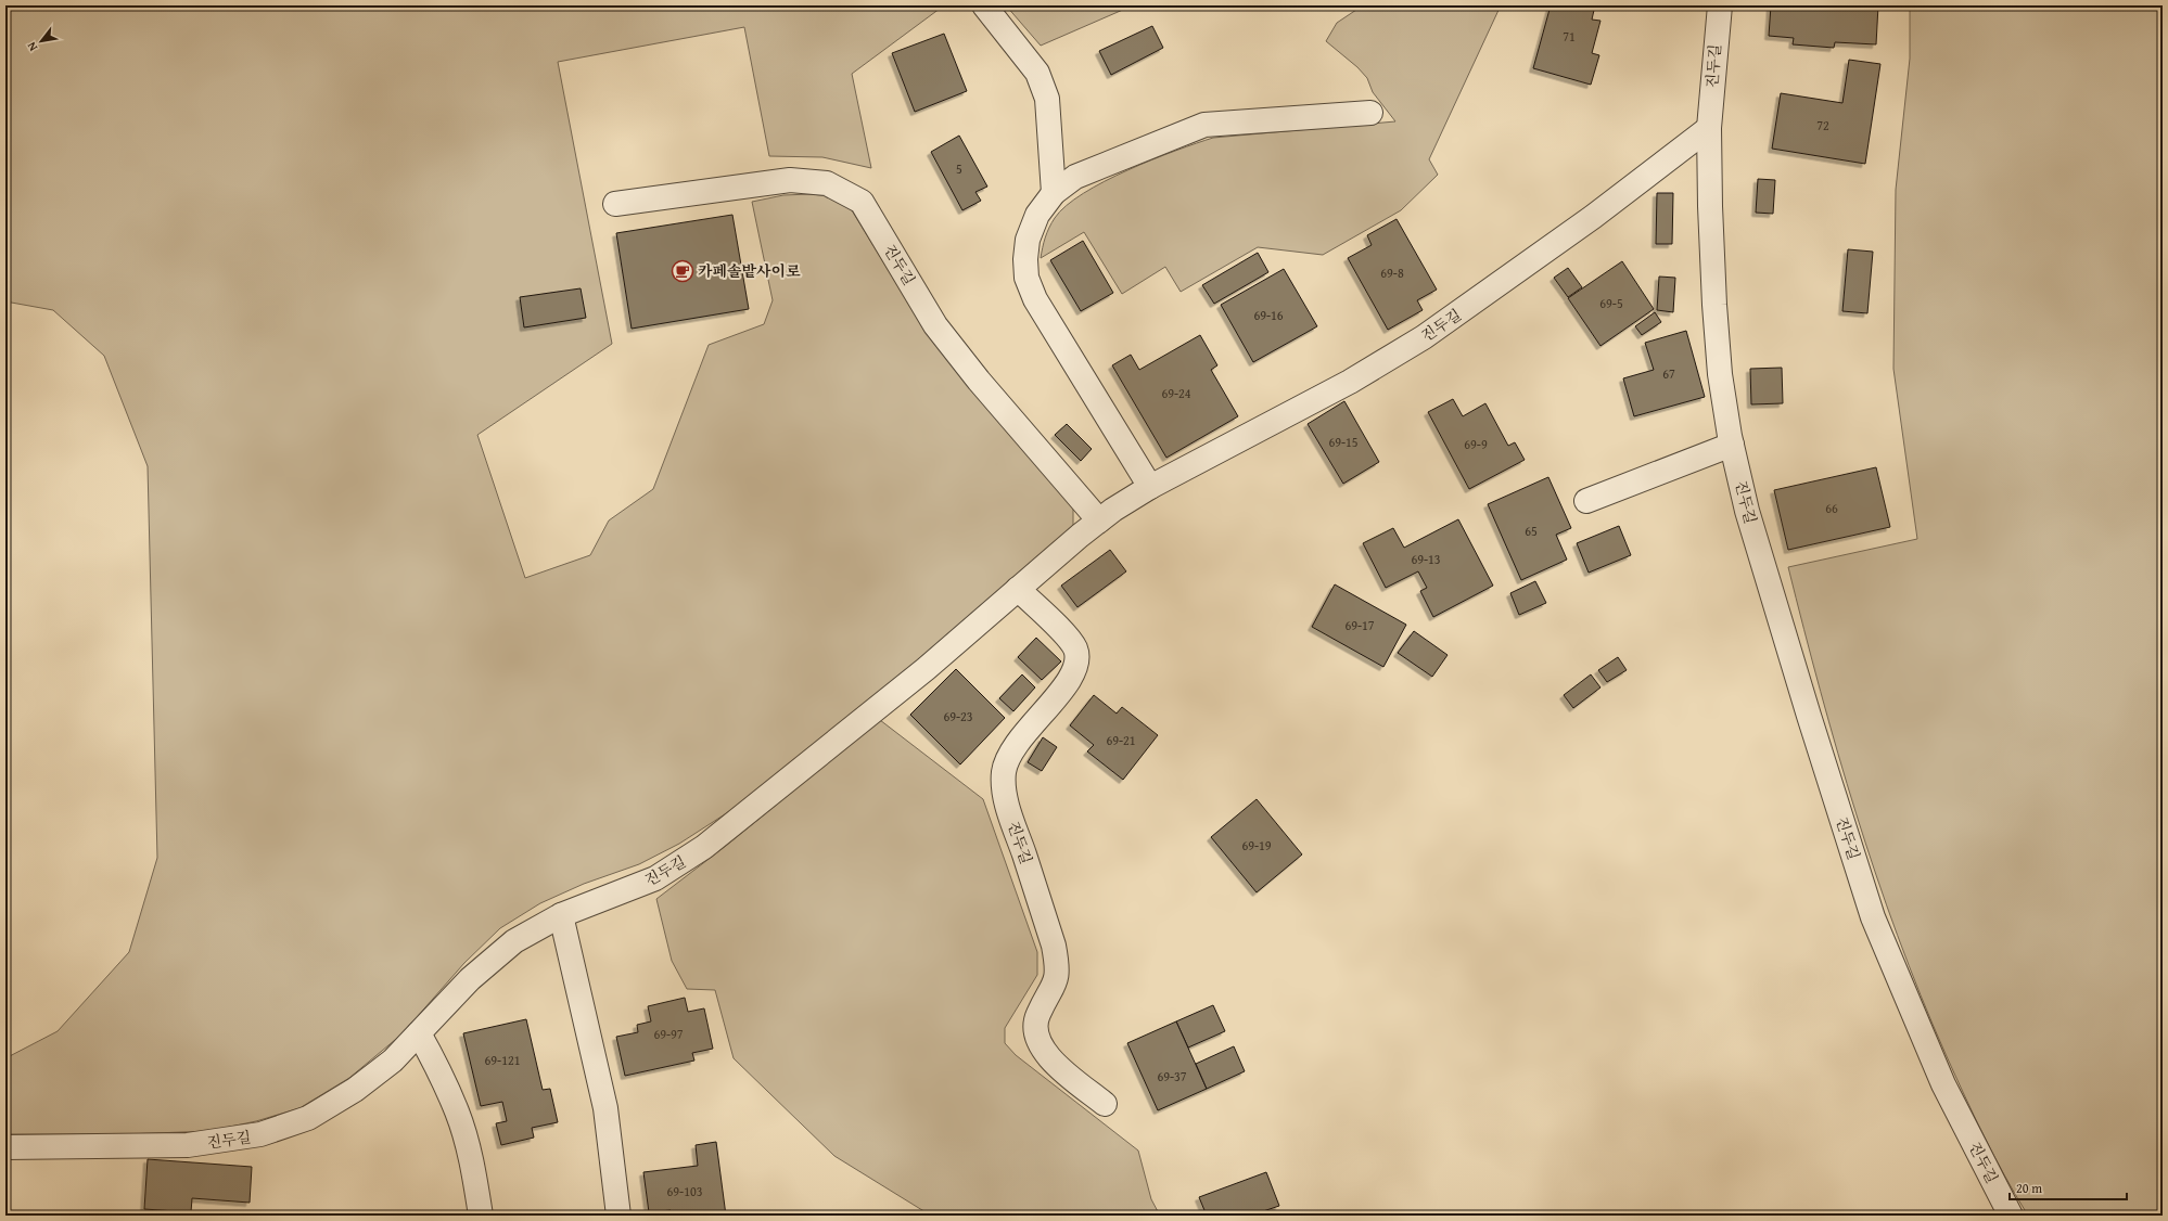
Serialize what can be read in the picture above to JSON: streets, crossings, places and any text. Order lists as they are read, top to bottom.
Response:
{
  "streets": {
    "street": ["진두길"]
  },
  "places": {
    "cafe": ["카페솔밭사이로"]
  },
  "house_numbers": [
    "71",
    "72",
    "5",
    "69-8",
    "69-5",
    "69-16",
    "67",
    "69-24",
    "69-15",
    "69-9",
    "66",
    "65",
    "69-13",
    "69-17",
    "69-23",
    "69-21",
    "69-19",
    "69-97",
    "69-121",
    "69-37",
    "69-103"
  ],
  "scale_bar": "20 m",
  "north": "bottom left"
}
